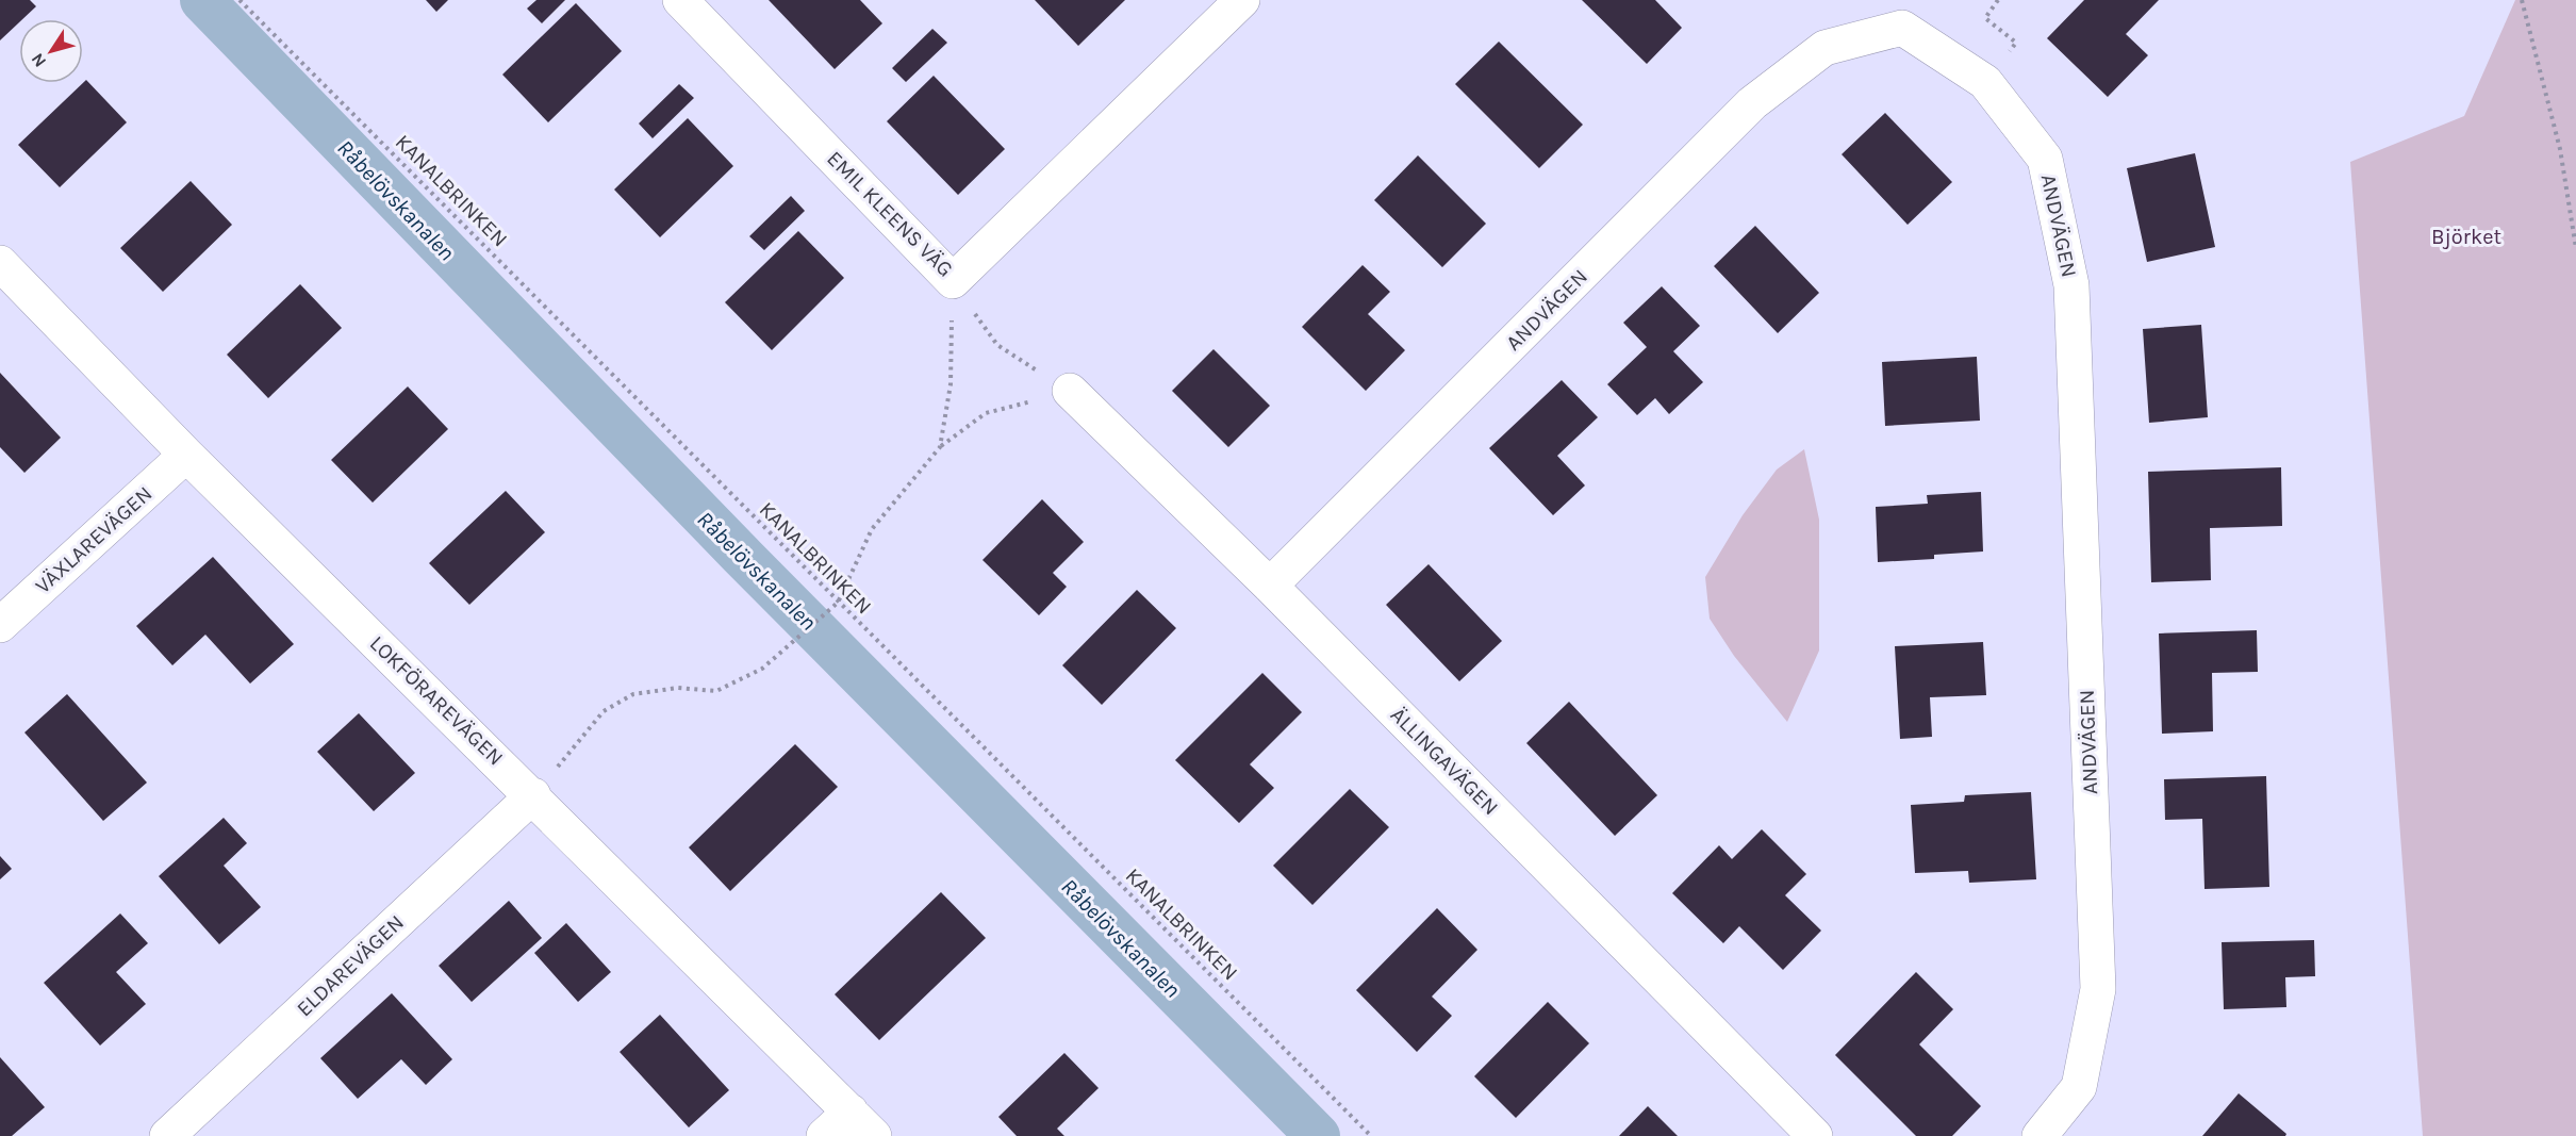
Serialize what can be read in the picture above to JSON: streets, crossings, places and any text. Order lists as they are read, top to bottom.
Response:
{
  "streets": {
    "street": [
      "EMIL KLEENS VÄG",
      "ANDVÄGEN",
      "VÄXLAREVÄGEN",
      "LOKFÖRAREVÄGEN",
      "ÄLLINGAVÄGEN",
      "ELDAREVÄGEN"
    ],
    "path": ["KANALBRINKEN"]
  },
  "crossings": [
    ["ANDVÄGEN", "ÄLLINGAVÄGEN"],
    ["VÄXLAREVÄGEN", "LOKFÖRAREVÄGEN"],
    ["LOKFÖRAREVÄGEN", "ELDAREVÄGEN"]
  ],
  "water": ["Råbelövskanalen"],
  "parks": ["Björket"],
  "north": "bottom left"
}
